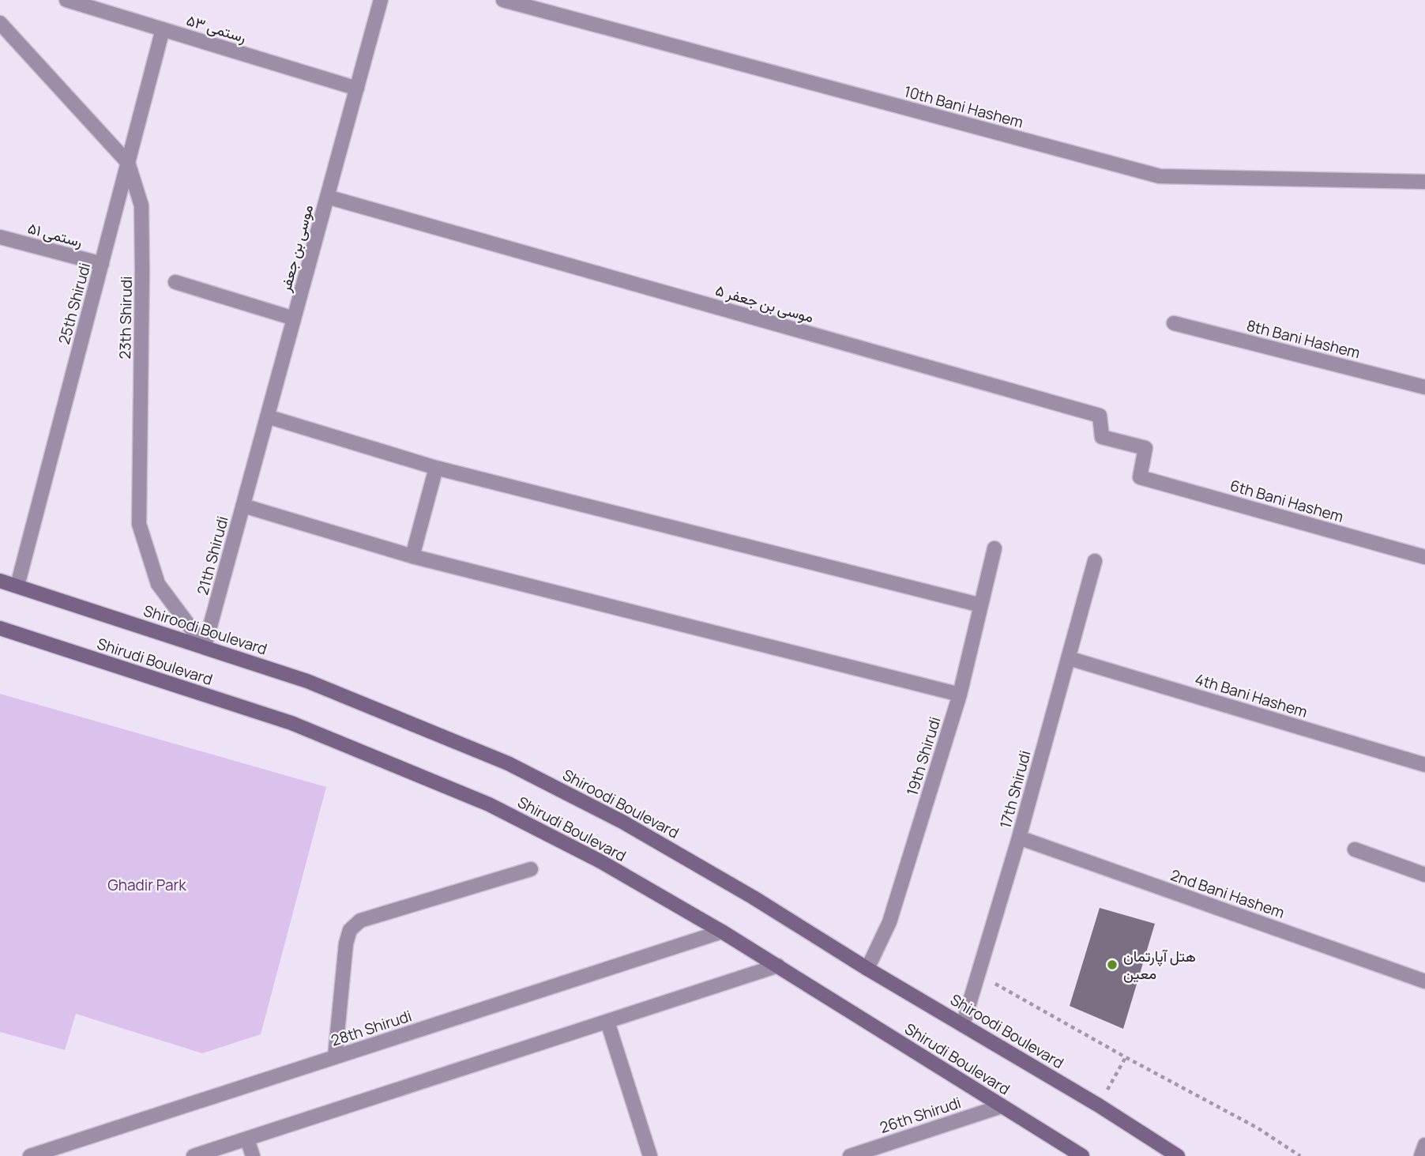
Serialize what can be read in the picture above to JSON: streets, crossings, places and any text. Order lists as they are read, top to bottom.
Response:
{
  "streets": {
    "main road": ["Shiroodi Boulevard", "Shirudi Boulevard"],
    "street": [
      "رستمی ۵۳",
      "10th Bani Hashem",
      "رستمی ۵۱",
      "موسی بن جعفر",
      "25th Shirudi",
      "موسی بن جعفر ۵",
      "23th Shirudi",
      "8th Bani Hashem",
      "6th Bani Hashem",
      "21th Shirudi",
      "4th Bani Hashem",
      "19th Shirudi",
      "17th Shirudi",
      "2nd Bani Hashem",
      "28th Shirudi",
      "26th Shirudi"
    ]
  },
  "crossings": [
    ["رستمی ۵۳", "موسی بن جعفر"],
    ["رستمی ۵۳", "25th Shirudi"],
    ["رستمی ۵۱", "25th Shirudi"],
    ["موسی بن جعفر", "موسی بن جعفر ۵"],
    ["موسی بن جعفر", "21th Shirudi"],
    ["25th Shirudi", "23th Shirudi"],
    ["25th Shirudi", "Shiroodi Boulevard"],
    ["موسی بن جعفر ۵", "6th Bani Hashem"],
    ["23th Shirudi", "21th Shirudi"],
    ["23th Shirudi", "Shiroodi Boulevard"],
    ["21th Shirudi", "Shiroodi Boulevard"],
    ["Shiroodi Boulevard", "19th Shirudi"],
    ["Shiroodi Boulevard", "17th Shirudi"],
    ["Shirudi Boulevard", "28th Shirudi"],
    ["Shirudi Boulevard", "26th Shirudi"],
    ["4th Bani Hashem", "17th Shirudi"],
    ["17th Shirudi", "2nd Bani Hashem"]
  ],
  "parks": ["Ghadir Park"],
  "places": ["هتل آپارتمان معین"]
}
